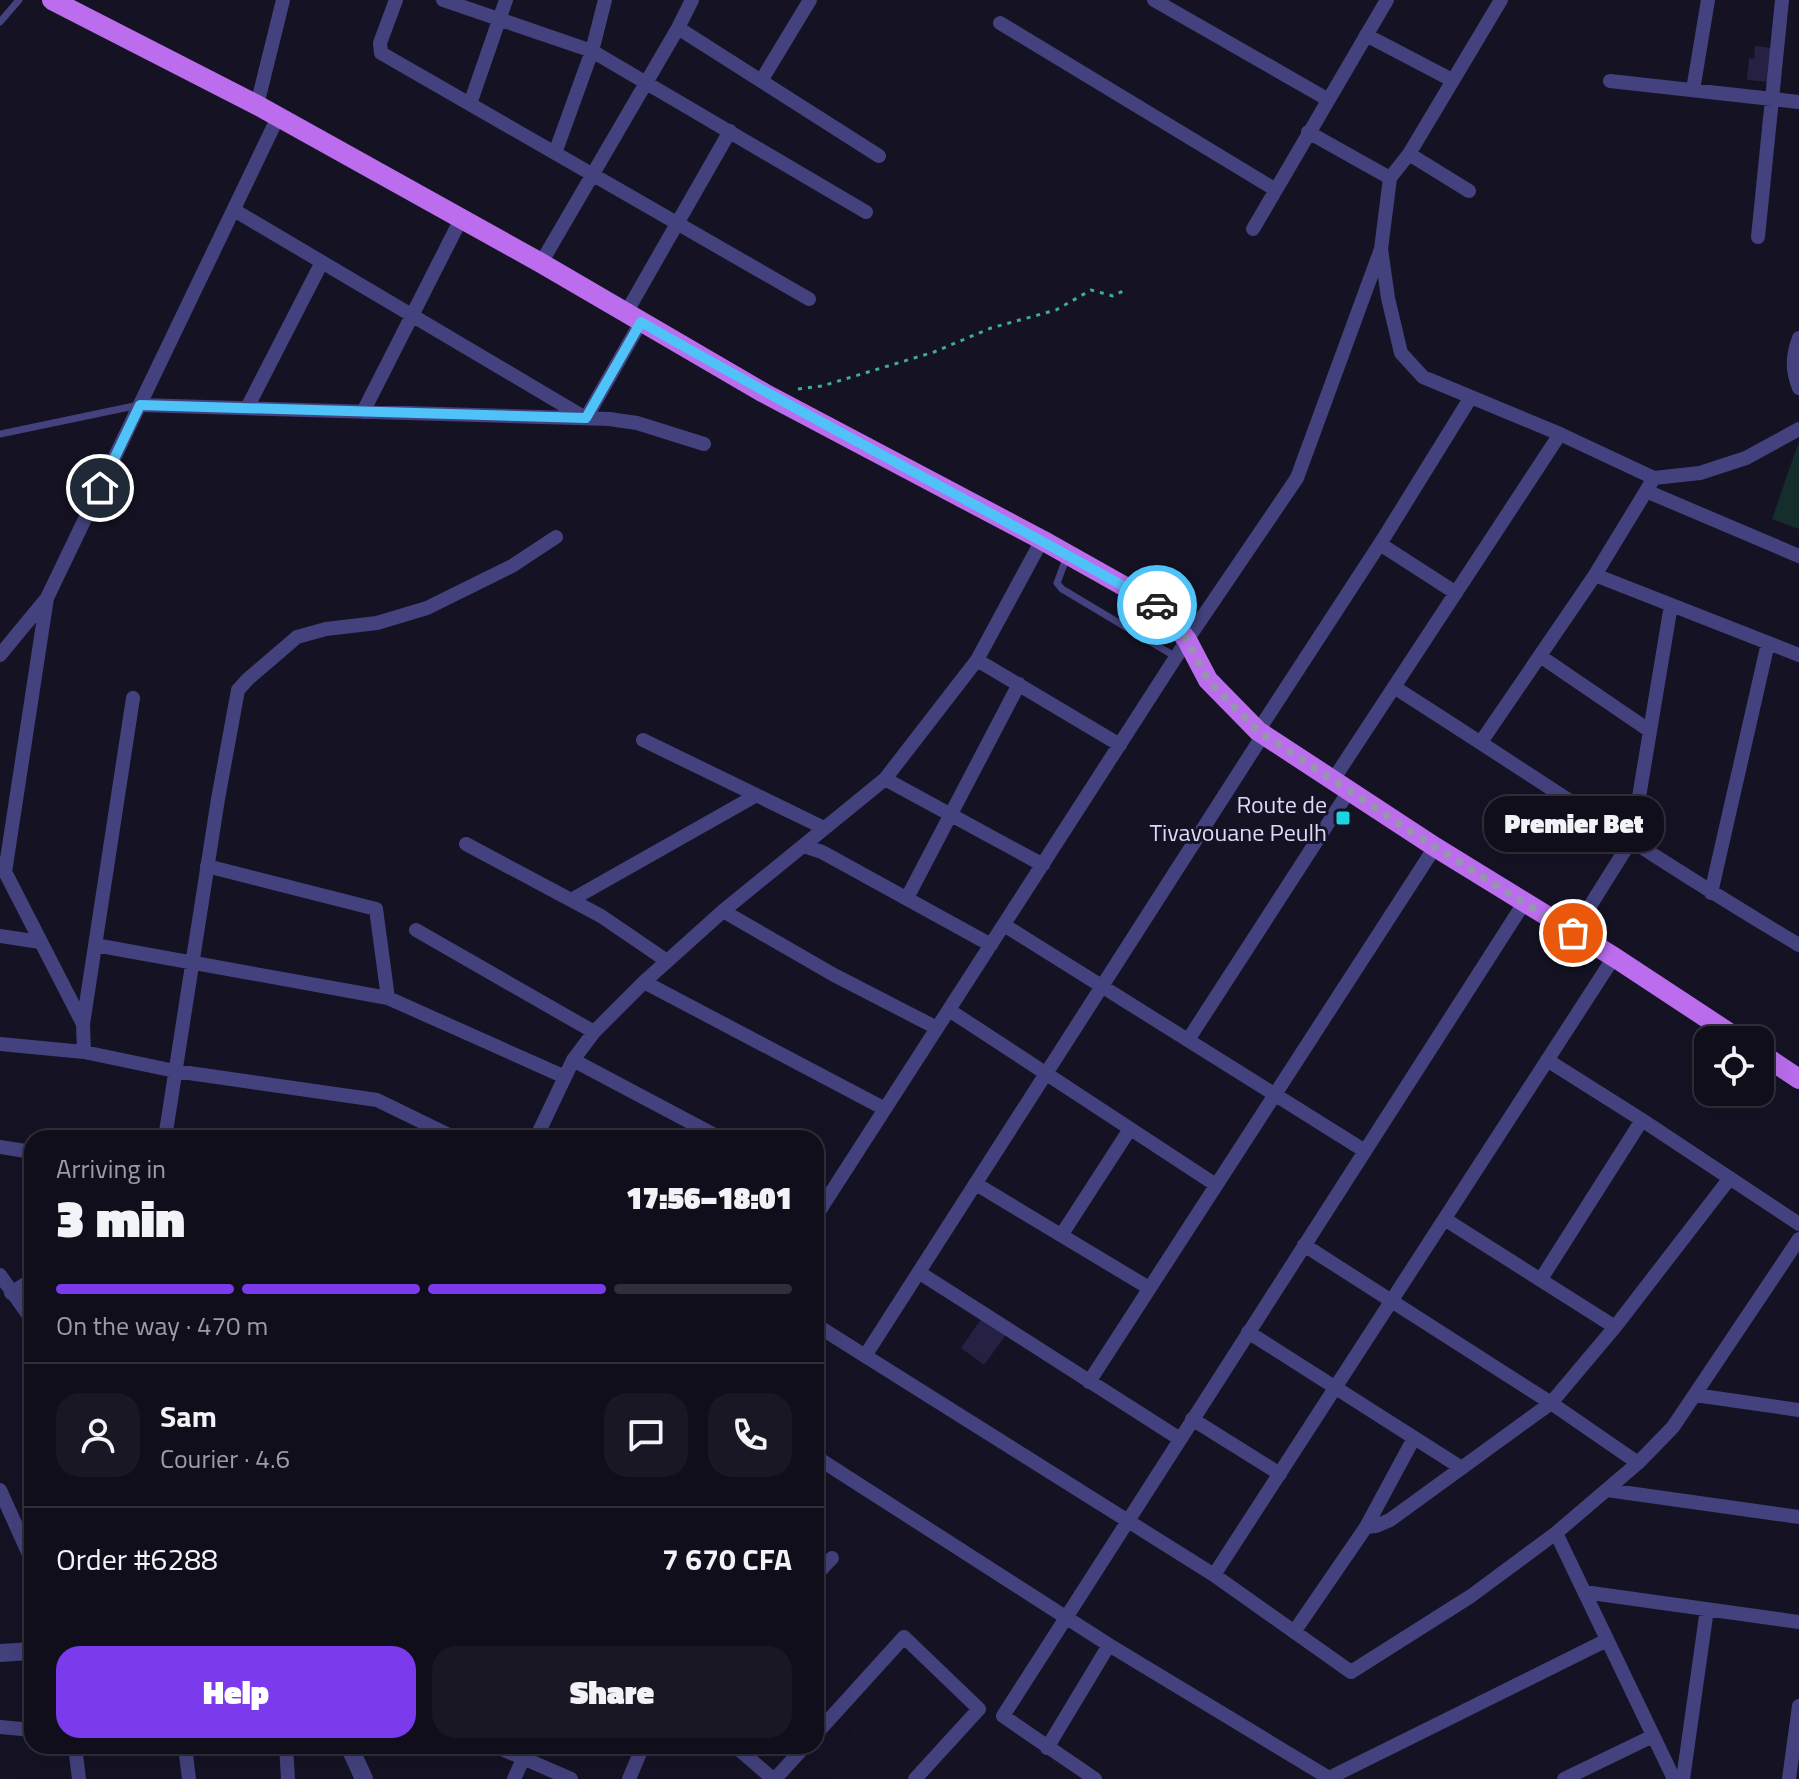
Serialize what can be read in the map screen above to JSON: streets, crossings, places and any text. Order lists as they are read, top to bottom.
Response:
{
  "places": {
    "transit": ["Route de Tivavouane Peulh"],
    "other": ["Premier Bet"]
  },
  "page": {
    "bubble": "Premier Bet",
    "heading": ["3 min", "Arriving in", "17:56–18:01"],
    "panel": [
      "Sam",
      "Courier · 4.6",
      "Order #6288",
      "7 670 CFA"
    ],
    "bar": "On the way · 470 m",
    "buttons": ["Help", "Share"]
  }
}
